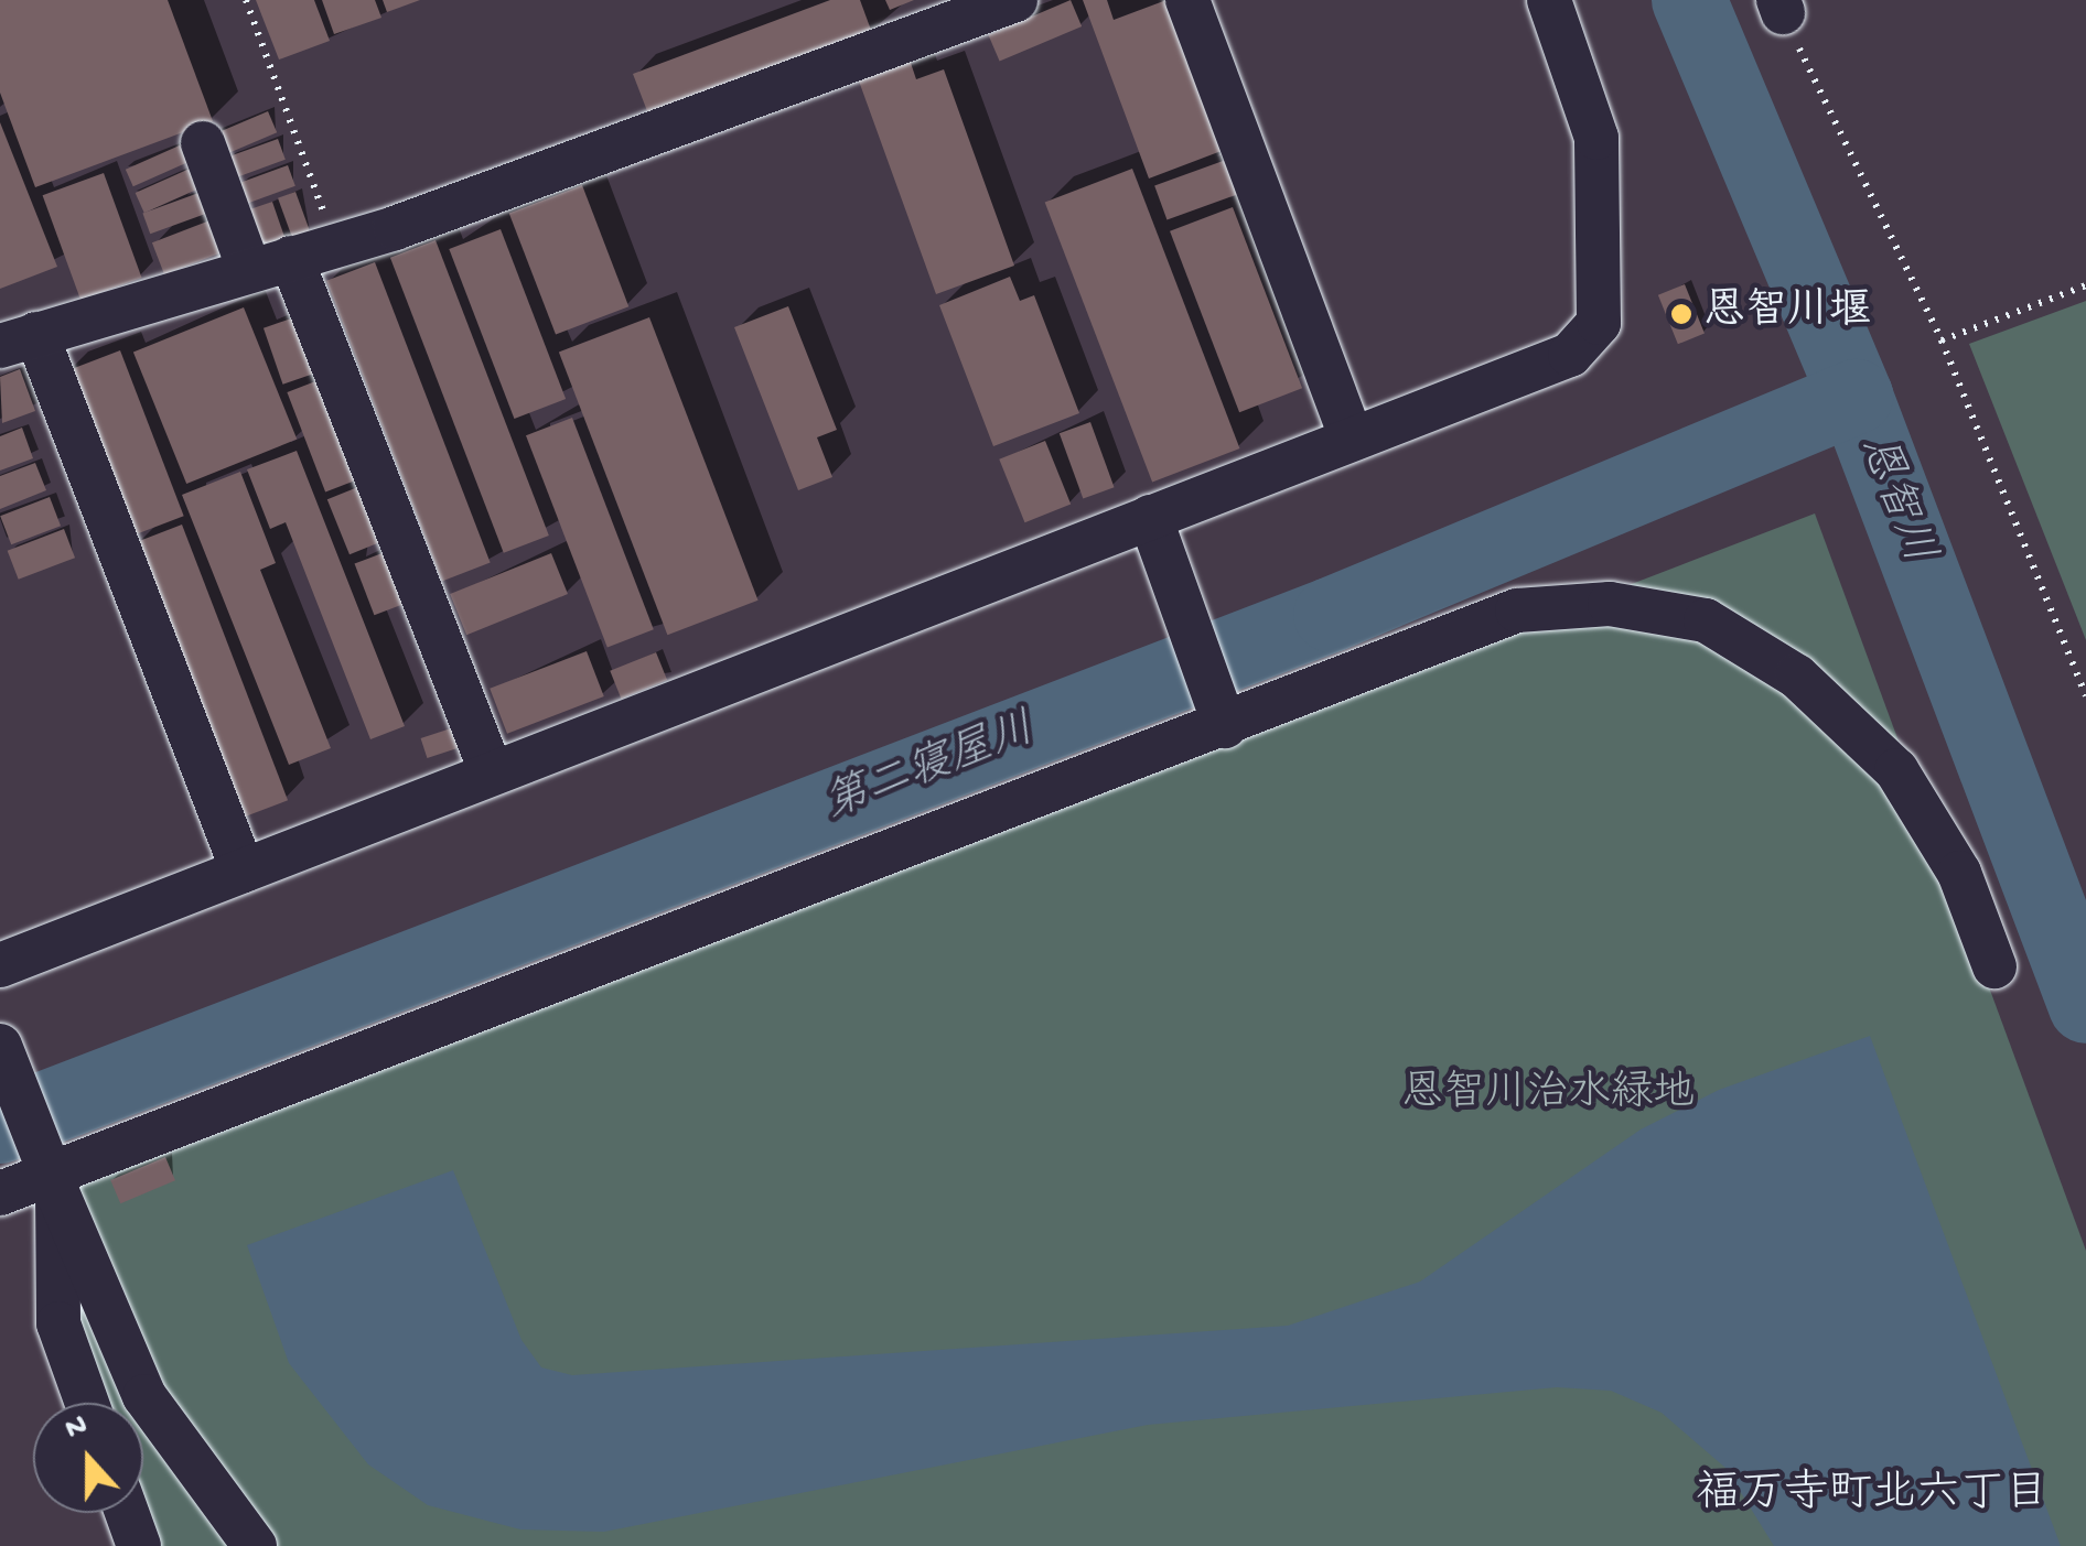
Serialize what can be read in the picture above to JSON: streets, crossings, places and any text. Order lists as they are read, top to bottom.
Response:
{
  "districts": ["福万寺町北六丁目"],
  "water": ["恩智川", "第二寝屋川"],
  "parks": ["恩智川治水緑地"],
  "places": ["恩智川堰"],
  "north": "top"
}
